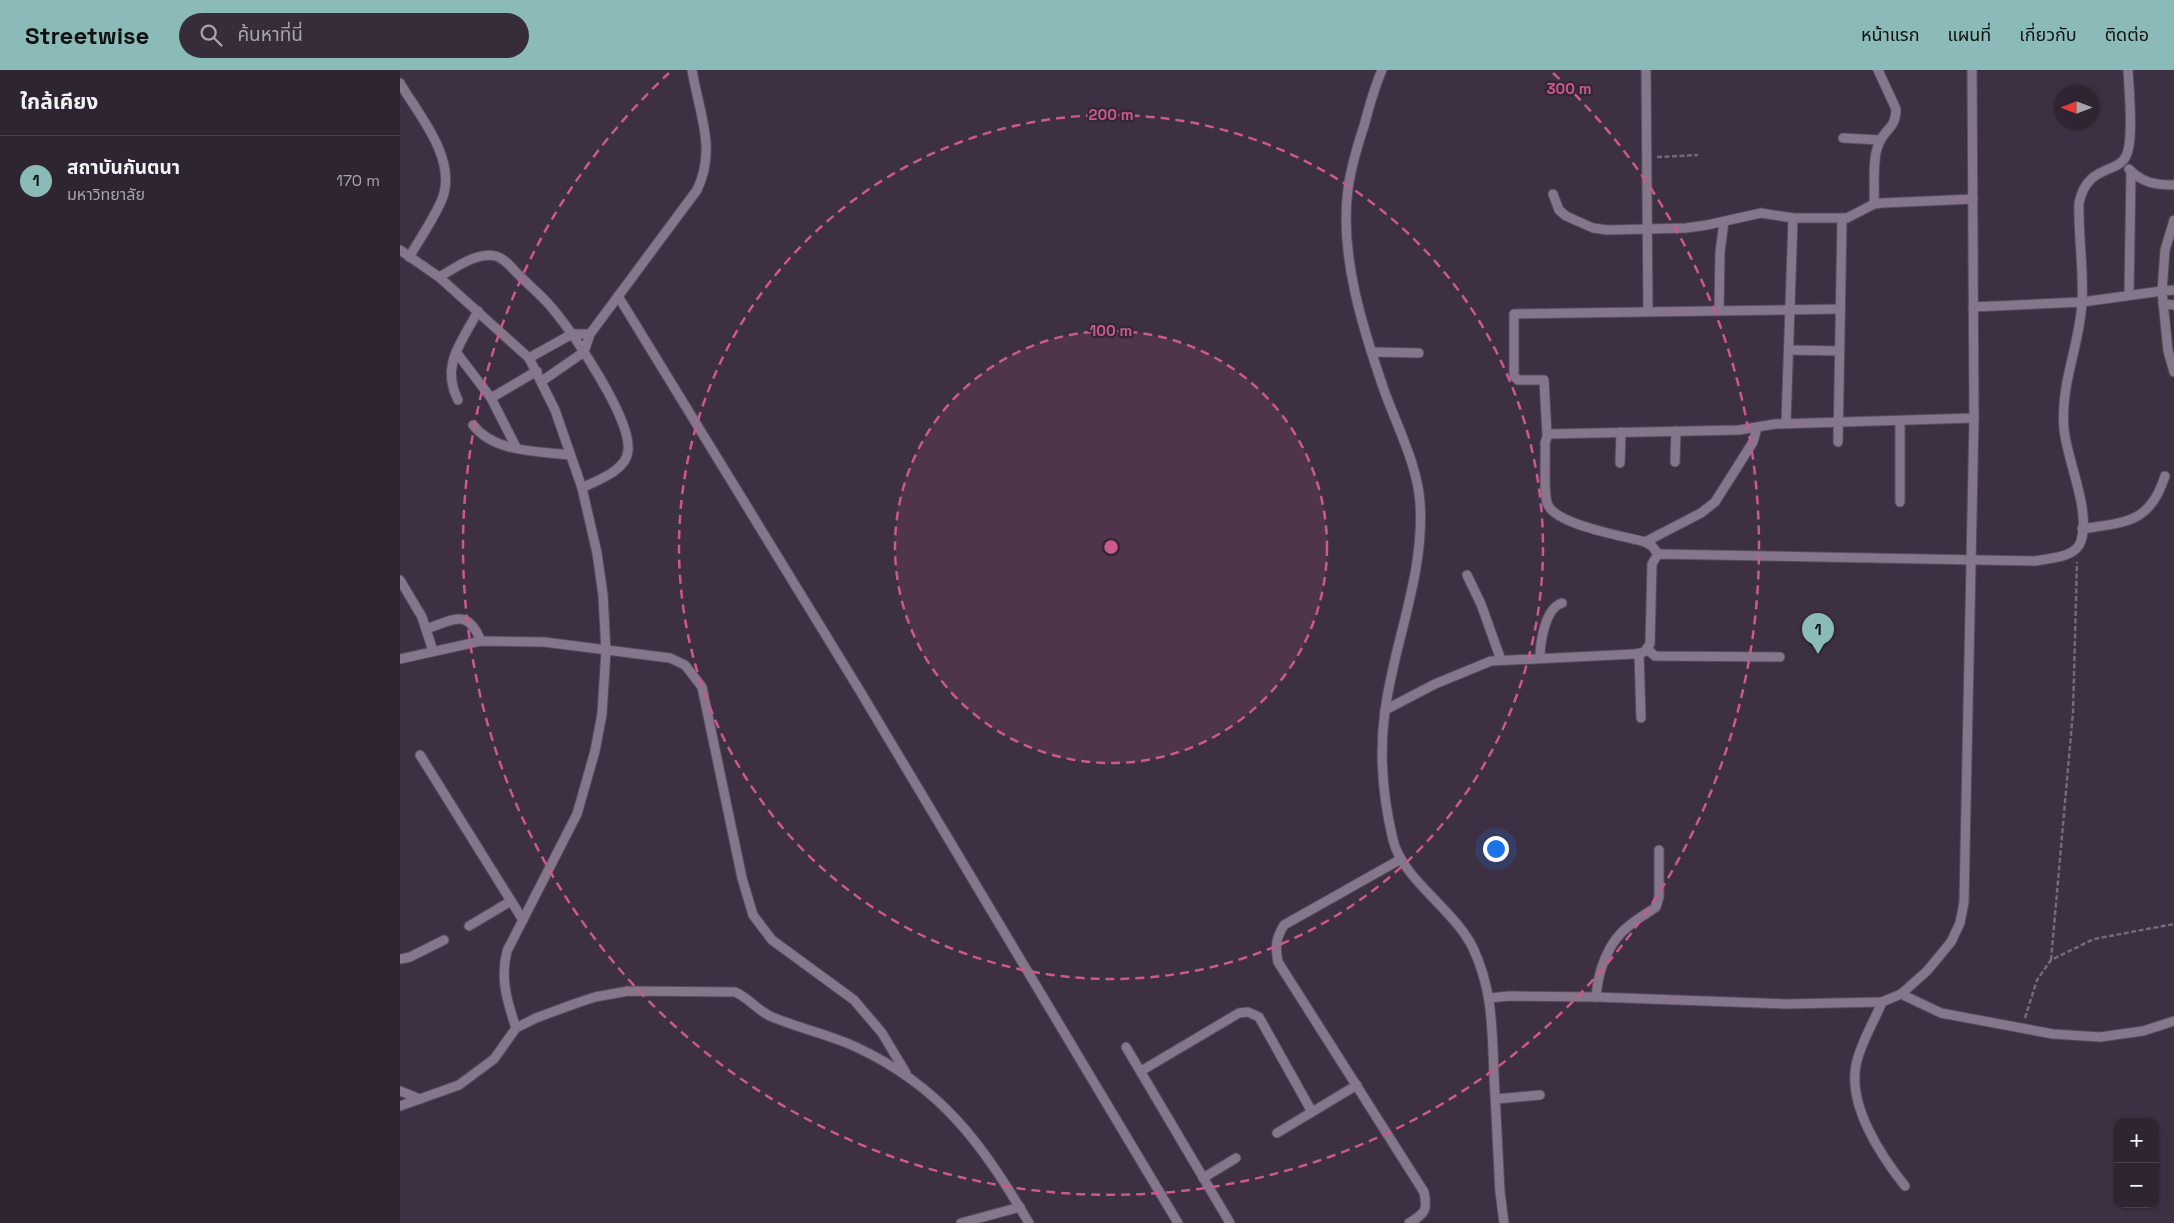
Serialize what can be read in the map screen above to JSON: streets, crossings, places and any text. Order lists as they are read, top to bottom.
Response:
{
  "north": "left",
  "page": {
    "header": "Streetwise",
    "search": "ค้นหาที่นี่",
    "nav": [
      "หน้าแรก",
      "แผนที่",
      "เกี่ยวกับ",
      "ติดต่อ"
    ],
    "heading": "ใกล้เคียง",
    "list": [
      {
        "mark": "1",
        "name": "สถาบันกันตนา",
        "note": "มหาวิทยาลัย",
        "value": "170 m"
      }
    ],
    "pins": "1",
    "map_buttons": ["+", "−"]
  },
  "rings": ["300 m", "200 m", "100 m"]
}
